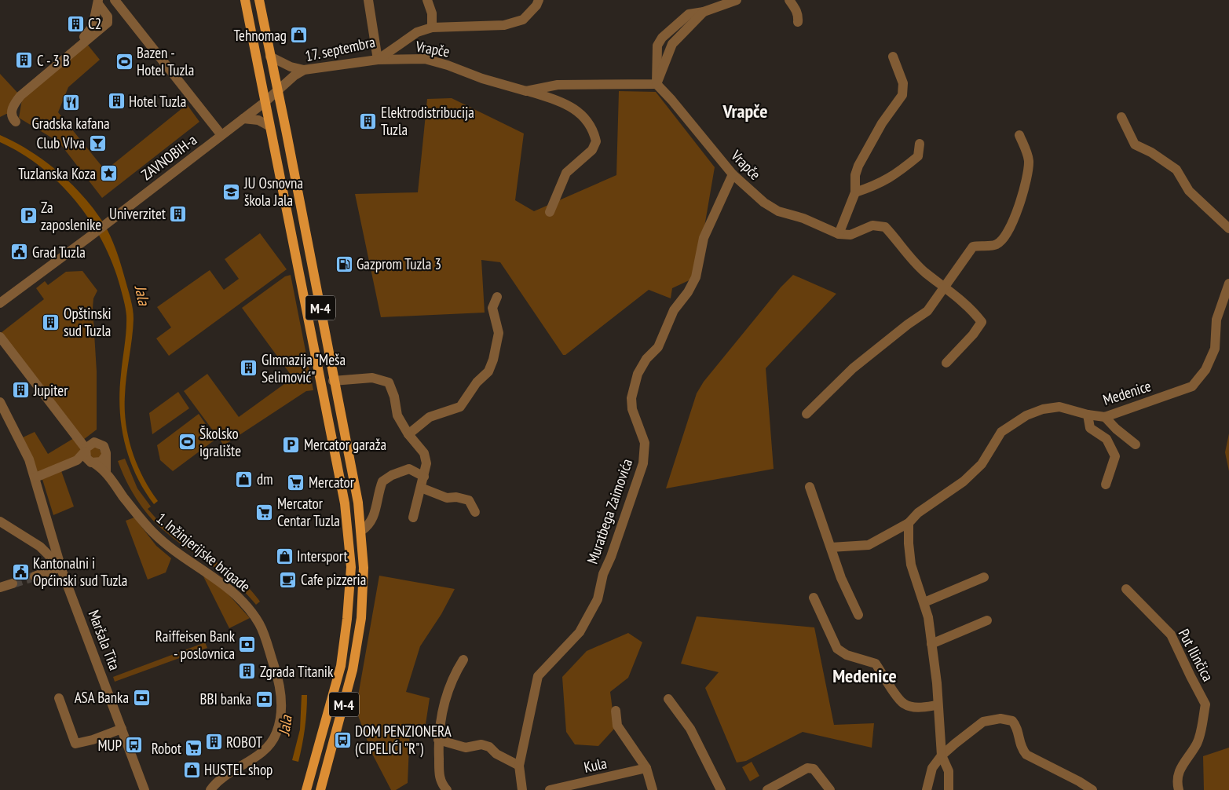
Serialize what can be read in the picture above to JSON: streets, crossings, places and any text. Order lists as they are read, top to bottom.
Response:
{
  "streets": {
    "main road": ["M-4"],
    "street": [
      "17. septembra",
      "Vrapče",
      "ZAVNOBiH-a",
      "Medenice",
      "Muratbega Zaimovića",
      "1. Inžinjerijske brigade",
      "Maršala Tita",
      "Put Ilinčica",
      "Kula"
    ]
  },
  "crossings": [
    ["17. septembra", "Vrapče"],
    ["17. septembra", "M-4"],
    ["Vrapče", "Muratbega Zaimovića"]
  ],
  "districts": ["Vrapče", "Medenice"],
  "water": ["Jala"],
  "places": {
    "building": [
      "C2",
      "C - 3 B",
      "Hotel Tuzla",
      "Elektrodistribucija Tuzla",
      "Univerzitet",
      "Opštinski sud Tuzla",
      "GImnazija \"Meša Selimović\"",
      "Jupiter",
      "Zgrada Titanik",
      "ROBOT"
    ],
    "shop": [
      "Tehnomag",
      "dm",
      "Intersport",
      "HUSTEL shop"
    ],
    "sports": ["Bazen - Hotel Tuzla", "Školsko igralište"],
    "restaurant": ["Gradska kafana"],
    "bar": ["Club VIva"],
    "place": ["Tuzlanska Koza"],
    "school or university": ["JU Osnovna škola Jala"],
    "parking": ["Za zaposlenike", "Mercator garaža"],
    "public building": ["Grad Tuzla", "Kantonalni i Općinski sud Tuzla"],
    "fuel station": ["Gazprom Tuzla 3"],
    "supermarket": ["Mercator", "Mercator Centar Tuzla", "Robot"],
    "cafe": ["Cafe pizzeria"],
    "bank": ["Raiffeisen Bank - poslovnica", "ASA Banka", "BBI banka"],
    "bus stop": ["DOM PENZIONERA (CIPELIĆI \"R\")", "MUP"]
  }
}
